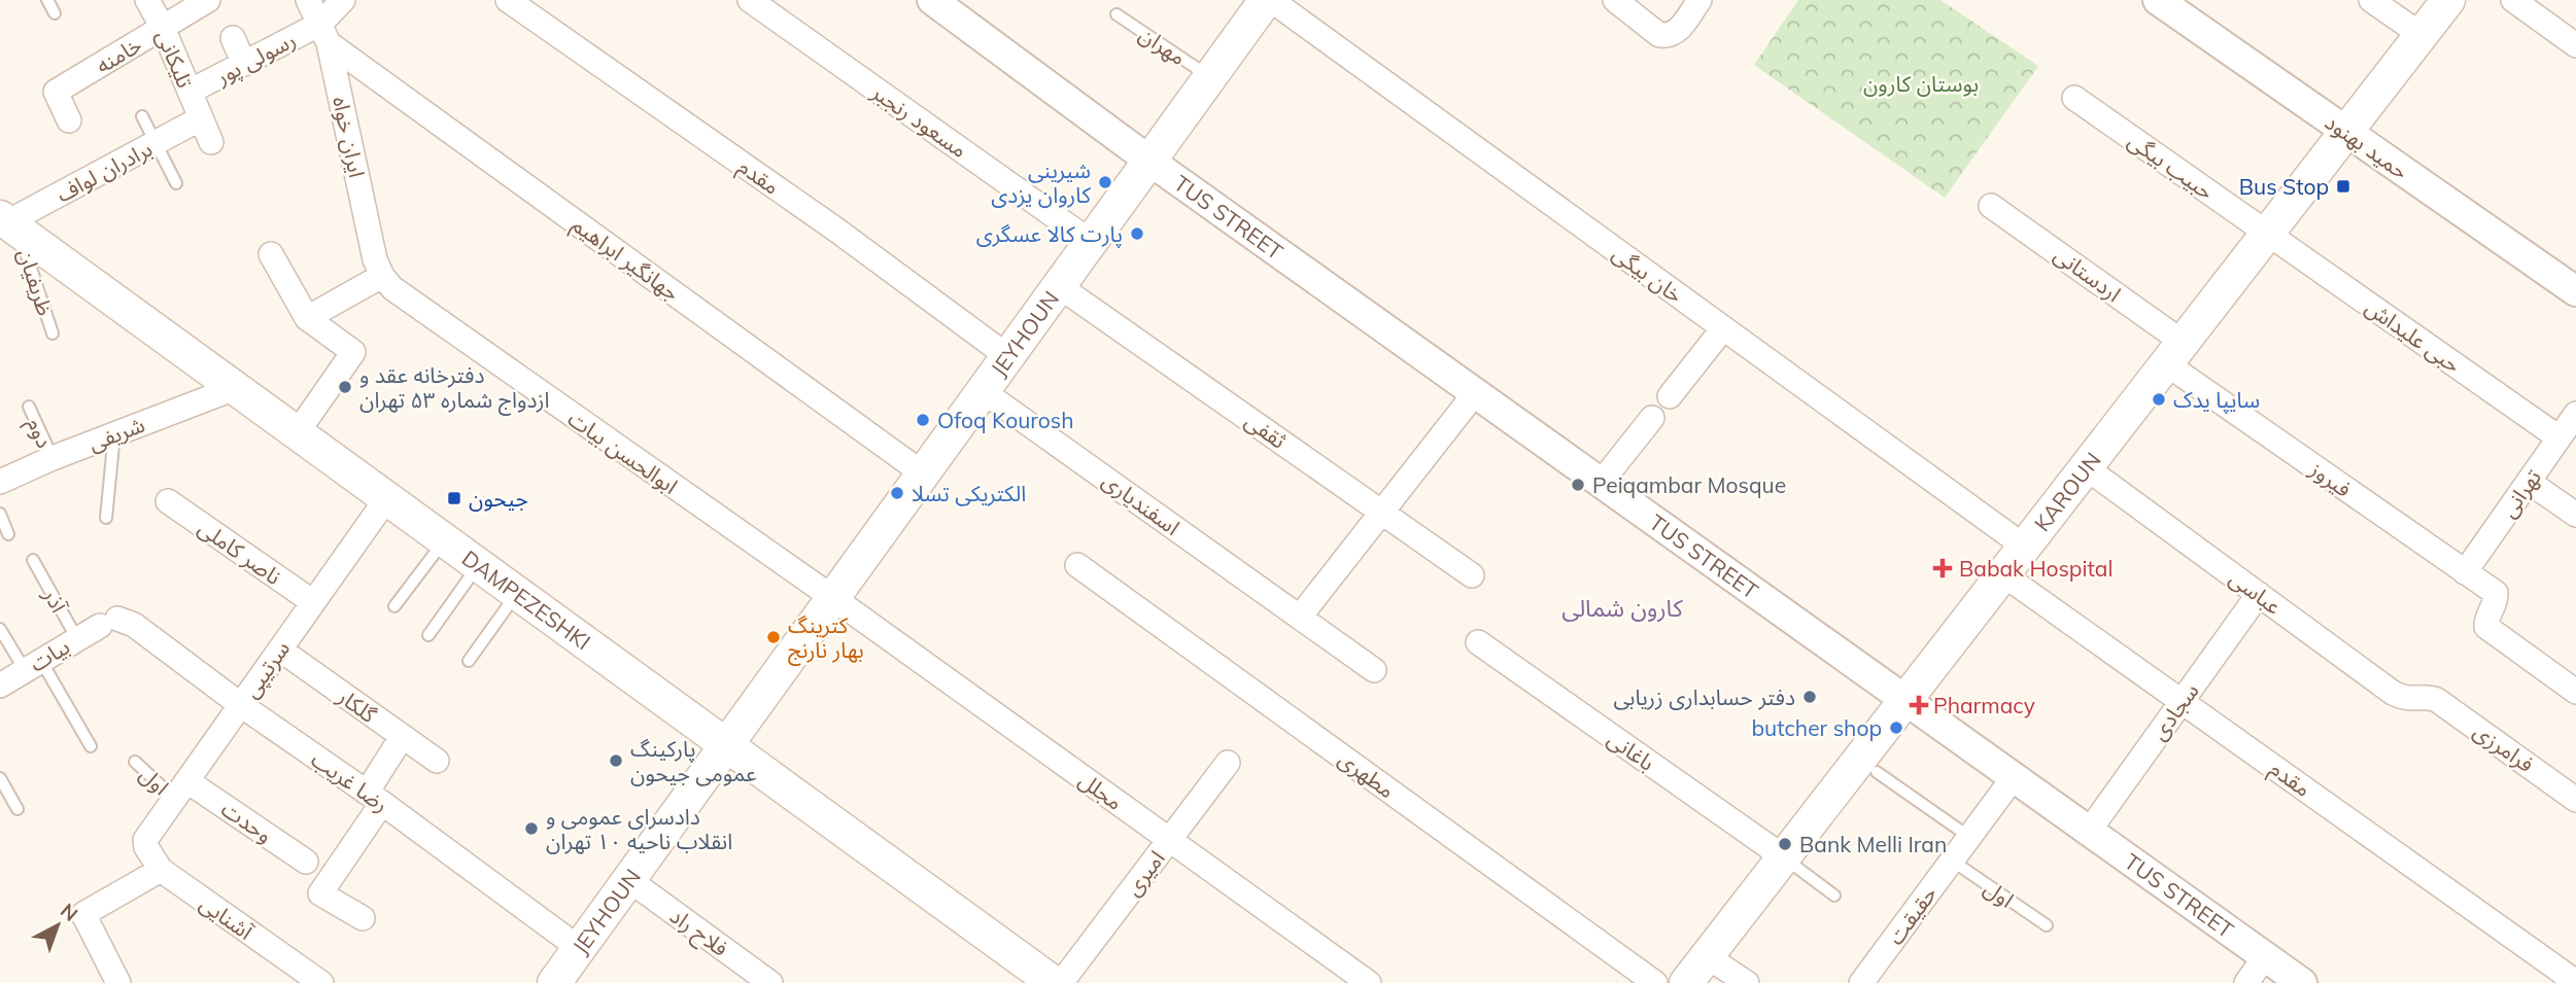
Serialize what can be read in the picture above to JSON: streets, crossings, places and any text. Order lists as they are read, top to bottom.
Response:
{
  "streets": {
    "main road": ["JEYHOUN", "KAROUN", "DAMPEZESHKI"],
    "street": [
      "خامنه",
      "رسولی پور",
      "تلیکانی",
      "مسعود رنجبر",
      "ایران خواه",
      "حمید بهنود",
      "حبیب بیگی",
      "برادران لواف",
      "مقدم",
      "TUS STREET",
      "جهانگیر ابراهیم",
      "خان بیگی",
      "اردستانی",
      "حبی علیداش",
      "ثقفی",
      "شریفی",
      "ابوالحسن بیات",
      "فیروز",
      "تهرانی",
      "اسفندیاری",
      "ناصر کاملی",
      "عباسی",
      "بیات",
      "سرتیپی",
      "گلکار",
      "سجادی",
      "فرامرزی",
      "باغانی",
      "مطهری",
      "رضا غریب",
      "مجلل",
      "وحدت",
      "امیری",
      "حقیقت",
      "آشنایی",
      "فلاح راد"
    ],
    "lane": [
      "مهران",
      "ظریفیان",
      "دوم",
      "آذر",
      "اول"
    ]
  },
  "crossings": [
    ["مهران", "JEYHOUN"],
    ["خامنه", "تلیکانی"],
    ["رسولی پور", "تلیکانی"],
    ["رسولی پور", "ایران خواه"],
    ["رسولی پور", "جهانگیر ابراهیم"],
    ["تلیکانی", "برادران لواف"],
    ["مسعود رنجبر", "JEYHOUN"],
    ["ایران خواه", "جهانگیر ابراهیم"],
    ["ایران خواه", "ابوالحسن بیات"],
    ["حمید بهنود", "KAROUN"],
    ["حبیب بیگی", "حبی علیداش"],
    ["حبیب بیگی", "KAROUN"],
    ["برادران لواف", "ظریفیان"],
    ["برادران لواف", "DAMPEZESHKI"],
    ["مقدم", "JEYHOUN"],
    ["مقدم", "KAROUN"],
    ["مقدم", "سجادی"],
    ["TUS STREET", "JEYHOUN"],
    ["TUS STREET", "KAROUN"],
    ["TUS STREET", "سجادی"],
    ["TUS STREET", "حقیقت"],
    ["جهانگیر ابراهیم", "JEYHOUN"],
    ["خان بیگی", "JEYHOUN"],
    ["خان بیگی", "KAROUN"],
    ["اردستانی", "فیروز"],
    ["اردستانی", "KAROUN"],
    ["ظریفیان", "DAMPEZESHKI"],
    ["JEYHOUN", "ثقفی"],
    ["JEYHOUN", "ابوالحسن بیات"],
    ["JEYHOUN", "اسفندیاری"],
    ["JEYHOUN", "DAMPEZESHKI"],
    ["JEYHOUN", "رضا غریب"],
    ["JEYHOUN", "مجلل"],
    ["JEYHOUN", "فلاح راد"],
    ["حبی علیداش", "KAROUN"],
    ["حبی علیداش", "تهرانی"],
    ["دوم", "شریفی"],
    ["شریفی", "DAMPEZESHKI"],
    ["ابوالحسن بیات", "مجلل"],
    ["فیروز", "KAROUN"],
    ["فیروز", "تهرانی"],
    ["KAROUN", "عباسی"],
    ["KAROUN", "باغانی"],
    ["ناصر کاملی", "سرتیپی"],
    ["عباسی", "سجادی"],
    ["عباسی", "فرامرزی"],
    ["آذر", "بیات"],
    ["DAMPEZESHKI", "سرتیپی"],
    ["بیات", "رضا غریب"],
    ["سرتیپی", "گلکار"],
    ["سرتیپی", "اول"],
    ["سرتیپی", "رضا غریب"],
    ["سرتیپی", "وحدت"],
    ["سرتیپی", "آشنایی"],
    ["اول", "وحدت"],
    ["اول", "حقیقت"],
    ["مجلل", "امیری"]
  ],
  "districts": ["کارون شمالی"],
  "parks": ["بوستان کارون"],
  "places": {
    "other": [
      "شیرینی کاروان یزدی",
      "پارت کالا عسگری",
      "دفترخانه عقد و ازدواج شماره ۵۳ تهران",
      "سایپا یدک",
      "Ofoq Kourosh",
      "Peiqambar Mosque",
      "الکتریکی تسلا",
      "کترینگ بهار نارنج",
      "دفتر حسابداری زریابی",
      "butcher shop",
      "پارکینگ عمومی جیحون",
      "دادسرای عمومی و انقلاب ناحیه ۱۰ تهران",
      "Bank Melli Iran"
    ],
    "transit": ["Bus Stop", "جیحون"],
    "health": ["Babak Hospital", "Pharmacy"]
  },
  "north": "top right"
}
